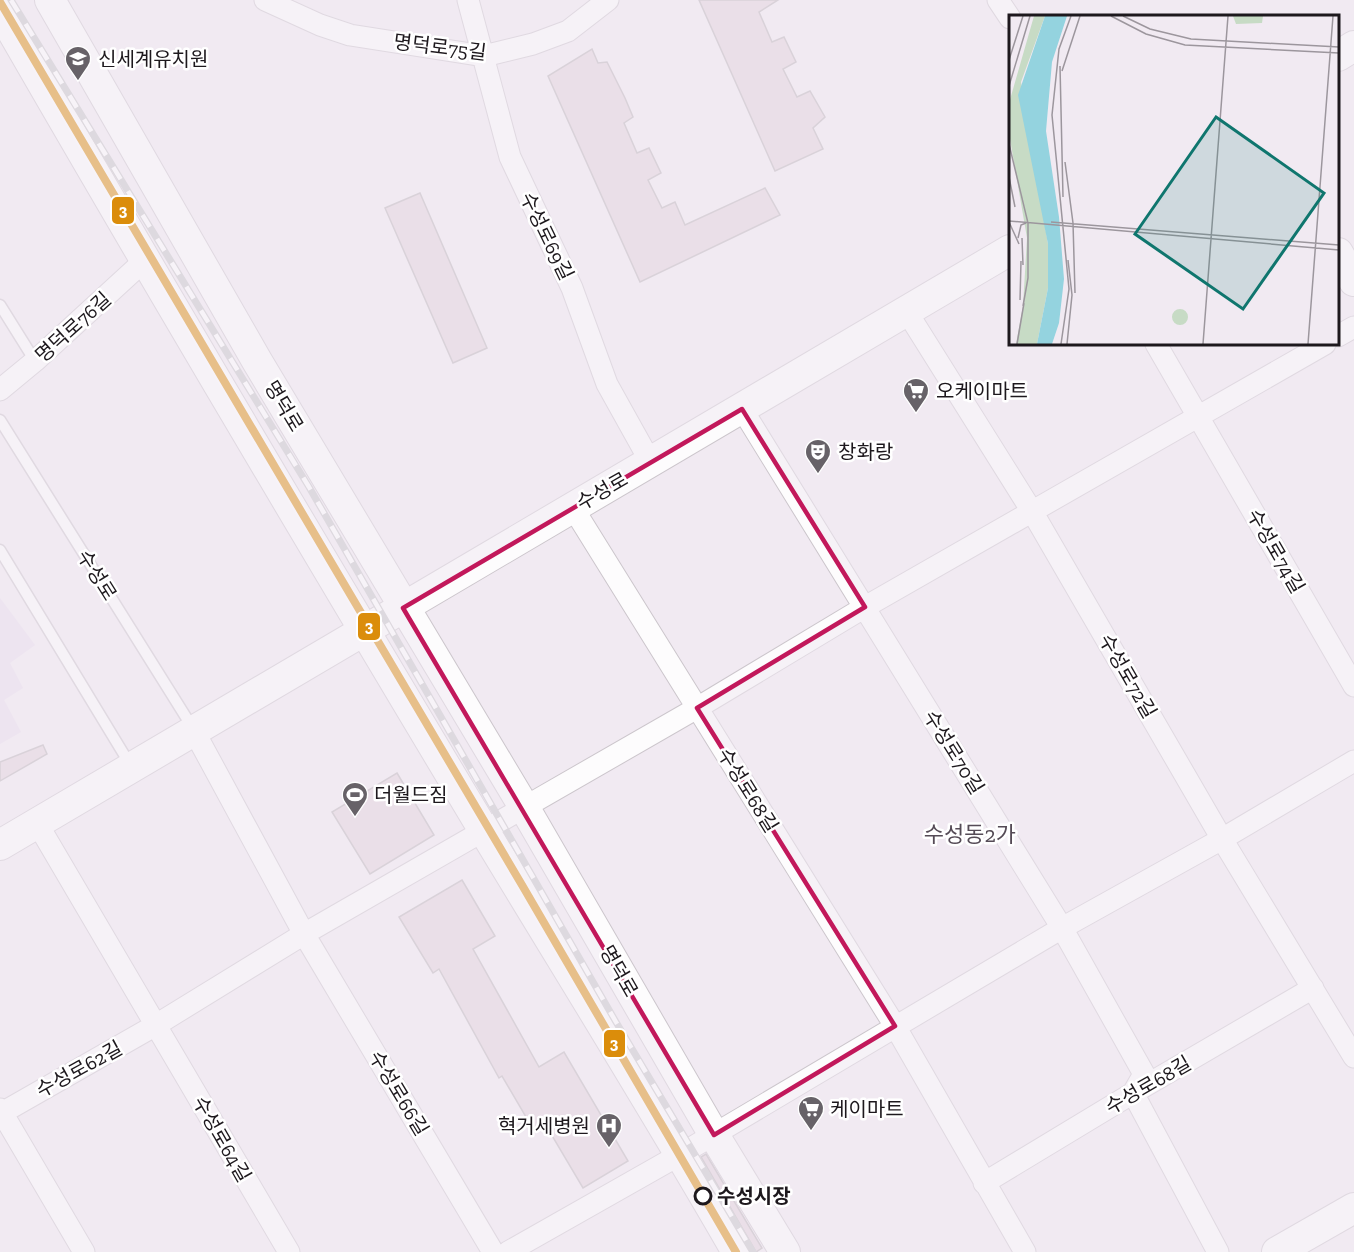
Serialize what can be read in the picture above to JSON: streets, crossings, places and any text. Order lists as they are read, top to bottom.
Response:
{
  "streets": {
    "main road": ["명덕로", "수성로"],
    "street": [
      "명덕로75길",
      "수성로69길",
      "명덕로76길",
      "수성로74길",
      "수성로72길",
      "수성로70길",
      "수성로68길",
      "수성로62길",
      "수성로66길",
      "수성로64길"
    ]
  },
  "crossings": [
    ["명덕로75길", "수성로69길"],
    ["수성로69길", "수성로"],
    ["명덕로", "수성로"],
    ["수성로", "수성로72길"],
    ["수성로", "수성로70길"],
    ["수성로", "수성로68길"],
    ["수성로", "수성로66길"],
    ["수성로", "수성로64길"],
    ["수성로72길", "수성로68길"],
    ["수성로70길", "수성로68길"],
    ["수성로62길", "수성로64길"]
  ],
  "districts": ["수성동2가"],
  "places": {
    "school or university": ["신세계유치원"],
    "supermarket": ["오케이마트", "케이마트"],
    "theatre": ["창화랑"],
    "sports": ["더월드짐"],
    "hospital": ["혁거세병원"],
    "other": ["수성시장"]
  },
  "lines": ["transit line 3"]
}
